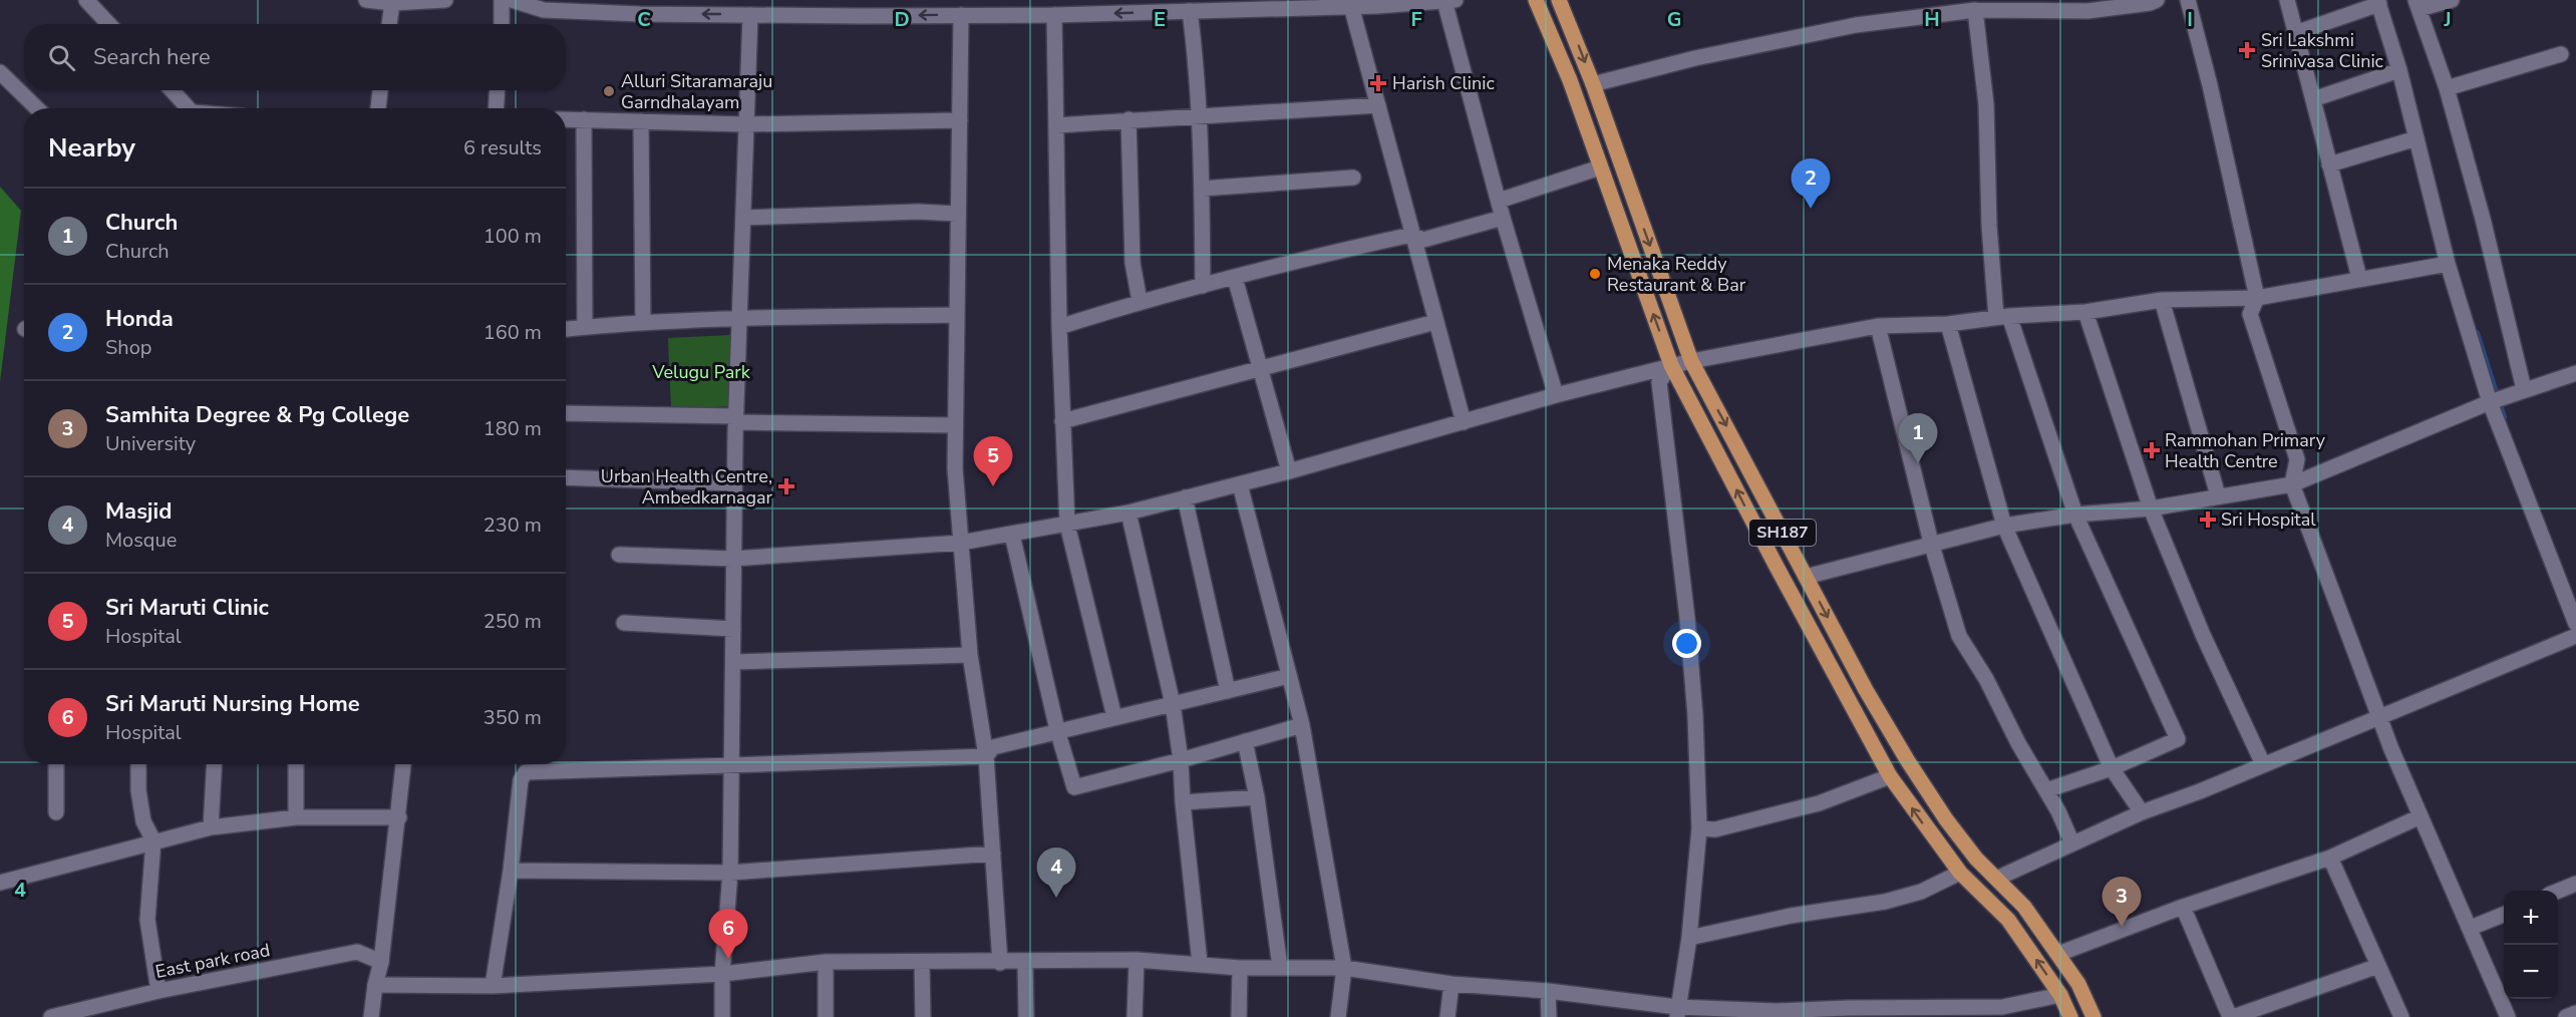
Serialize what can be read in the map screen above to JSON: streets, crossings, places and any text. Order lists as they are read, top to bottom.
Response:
{
  "streets": {
    "main road": ["SH187"],
    "street": ["East park road"]
  },
  "parks": ["Velugu Park"],
  "places": {
    "health": [
      "Sri Lakshmi Srinivasa Clinic",
      "Harish Clinic",
      "Rammohan Primary Health Centre",
      "Urban Health Centre, Ambedkarnagar",
      "Sri Hospital"
    ],
    "other": ["Alluri Sitaramaraju Garndhalayam", "Menaka Reddy Restaurant & Bar"]
  },
  "page": {
    "search": "Search here",
    "heading": ["Nearby", "6 results"],
    "pins": [
      "2",
      "1",
      "5",
      "4",
      "3",
      "6"
    ],
    "list": [
      {
        "mark": "1",
        "name": "Church",
        "note": "Church",
        "value": "100 m"
      },
      {
        "mark": "2",
        "name": "Honda",
        "note": "Shop",
        "value": "160 m"
      },
      {
        "mark": "3",
        "name": "Samhita Degree & Pg College",
        "note": "University",
        "value": "180 m"
      },
      {
        "mark": "4",
        "name": "Masjid",
        "note": "Mosque",
        "value": "230 m"
      },
      {
        "mark": "5",
        "name": "Sri Maruti Clinic",
        "note": "Hospital",
        "value": "250 m"
      },
      {
        "mark": "6",
        "name": "Sri Maruti Nursing Home",
        "note": "Hospital",
        "value": "350 m"
      }
    ],
    "map_buttons": ["+", "−"]
  },
  "grid": {
    "columns": [
      "C",
      "D",
      "E",
      "F",
      "G",
      "H",
      "I",
      "J"
    ],
    "rows": ["4"]
  }
}
